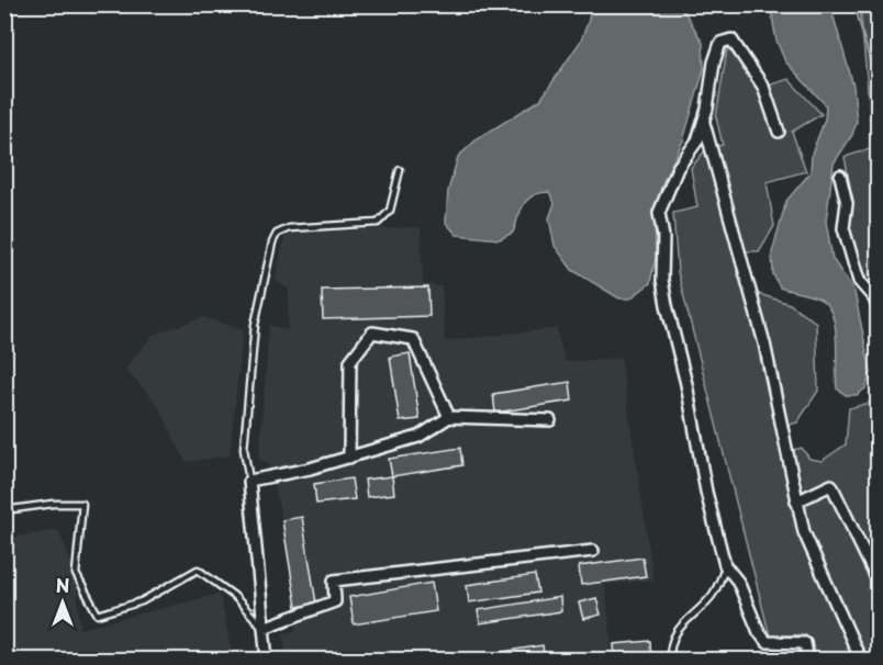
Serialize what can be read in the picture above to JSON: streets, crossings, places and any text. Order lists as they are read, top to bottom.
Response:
{
  "north": "top"
}
